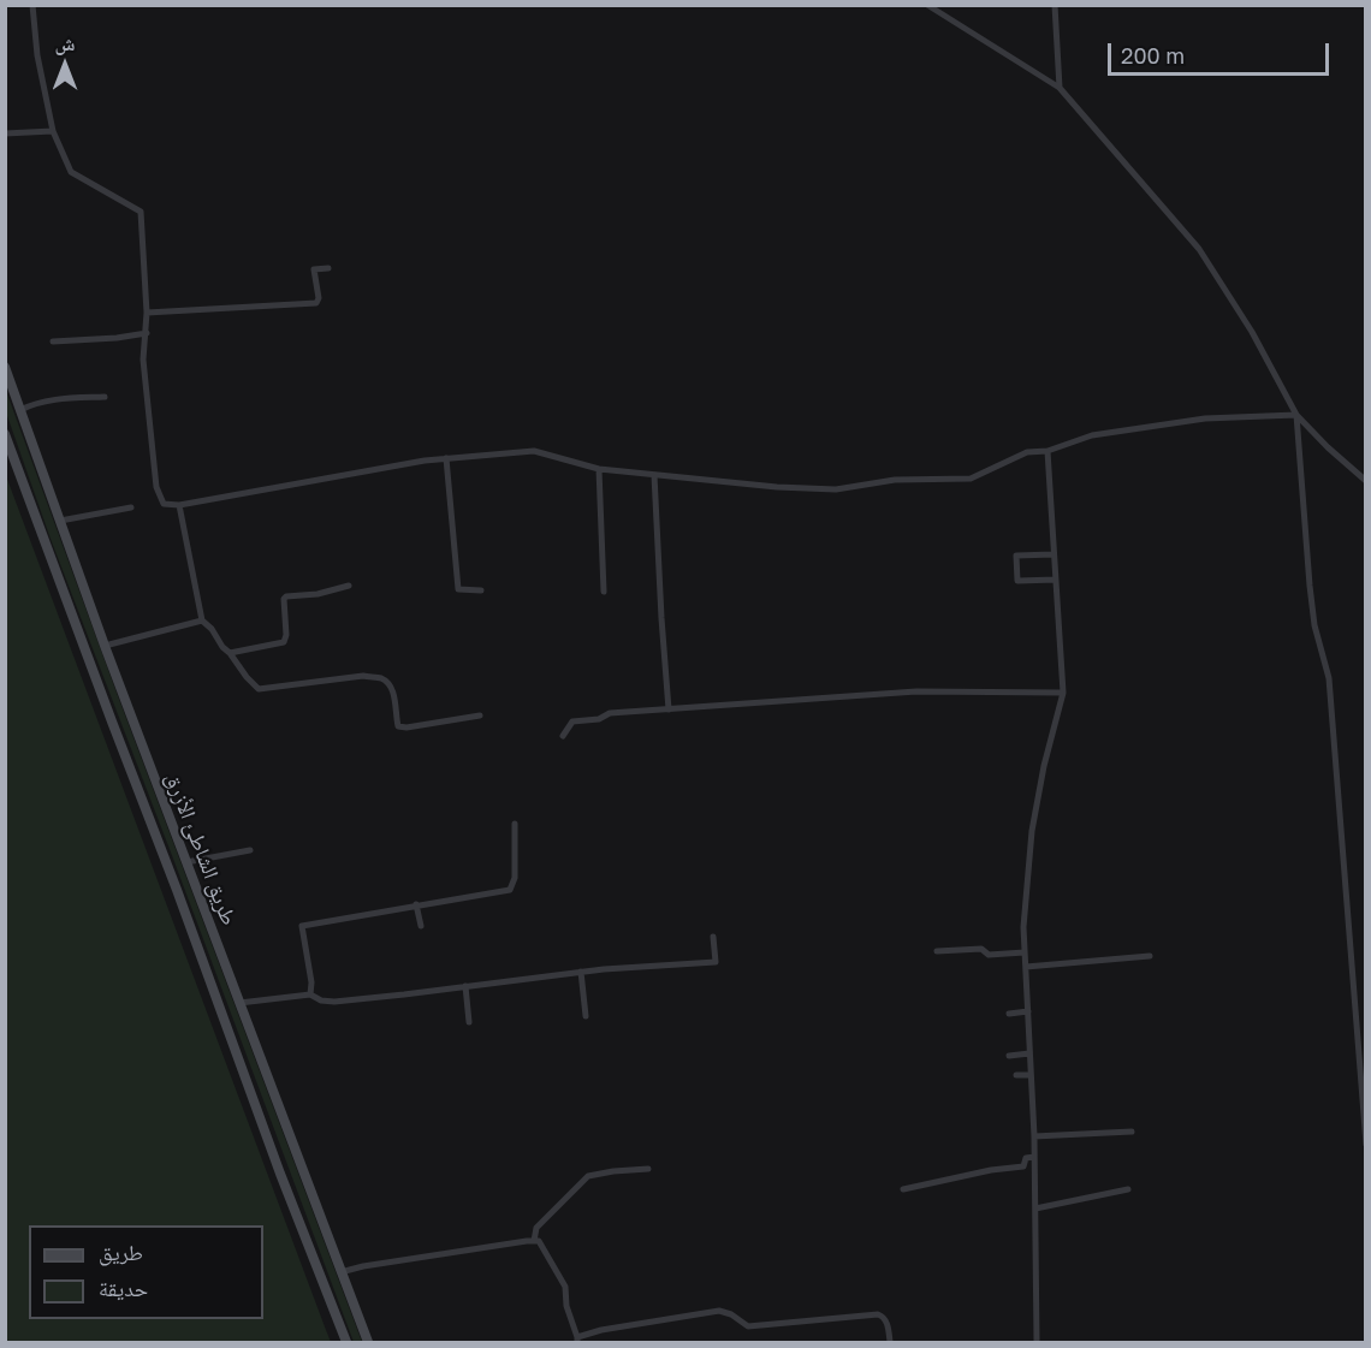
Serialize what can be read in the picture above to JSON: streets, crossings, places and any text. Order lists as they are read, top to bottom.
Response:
{
  "streets": {
    "main road": ["طريق الشاطئ الأزرق"]
  },
  "legend": ["طريق", "حديقة"],
  "scale_bar": "200 m",
  "north": "top"
}
